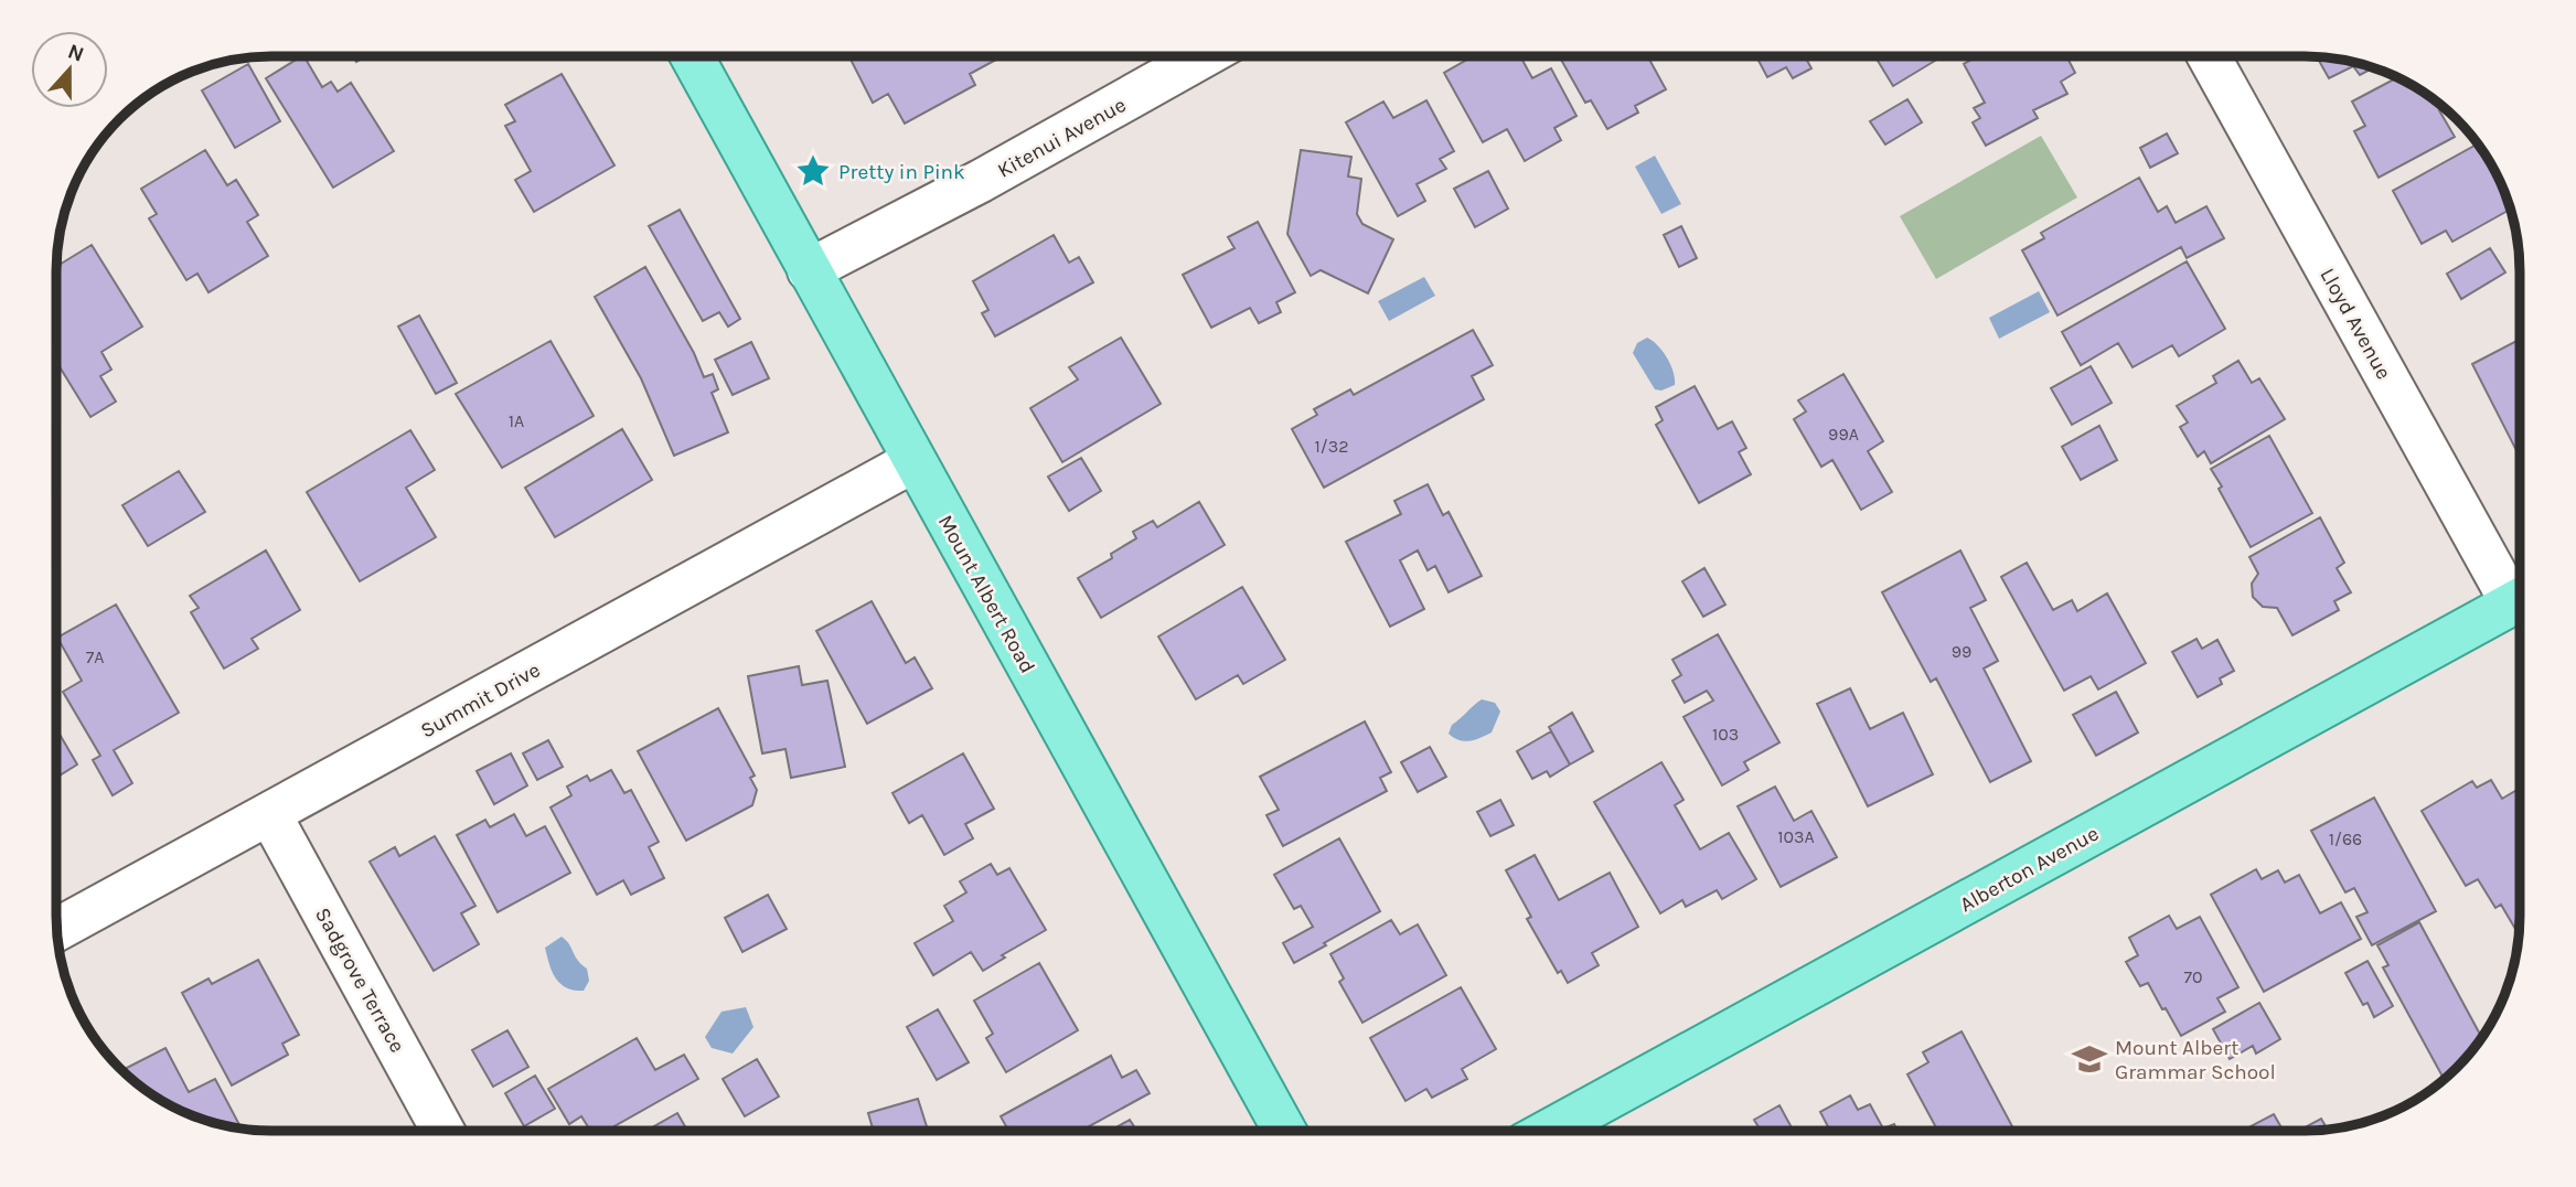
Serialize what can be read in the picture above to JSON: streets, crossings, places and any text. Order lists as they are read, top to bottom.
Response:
{
  "streets": {
    "main road": ["Mount Albert Road", "Alberton Avenue"],
    "street": [
      "Kitenui Avenue",
      "Lloyd Avenue",
      "Summit Drive",
      "Sadgrove Terrace"
    ]
  },
  "crossings": [
    ["Kitenui Avenue", "Mount Albert Road"],
    ["Mount Albert Road", "Summit Drive"],
    ["Summit Drive", "Sadgrove Terrace"]
  ],
  "places": {
    "place": ["Pretty in Pink"],
    "school or university": ["Mount Albert Grammar School"]
  },
  "house_numbers": [
    "1A",
    "99A",
    "1/32",
    "99",
    "7A",
    "103",
    "103A",
    "1/66",
    "70"
  ],
  "north": "top"
}
